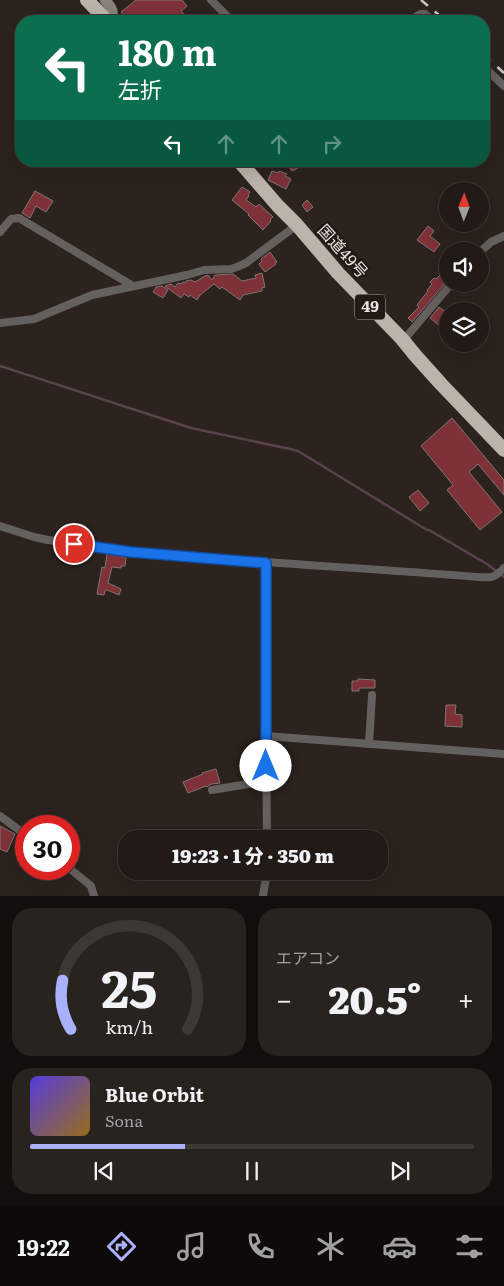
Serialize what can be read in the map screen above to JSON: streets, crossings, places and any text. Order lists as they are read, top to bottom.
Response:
{
  "streets": {
    "highway": ["国道49号", "49"]
  },
  "north": "top",
  "page": {
    "turn": ["180 m", "左折"],
    "limit": "30",
    "trip": "19:23 · 1 分 · 350 m",
    "tile": "エアコン",
    "heat": ["−", "20.5°", "+"],
    "song": ["Blue Orbit", "Sona"],
    "tabs": "19:22",
    "gauge": ["25", "km/h"]
  }
}
